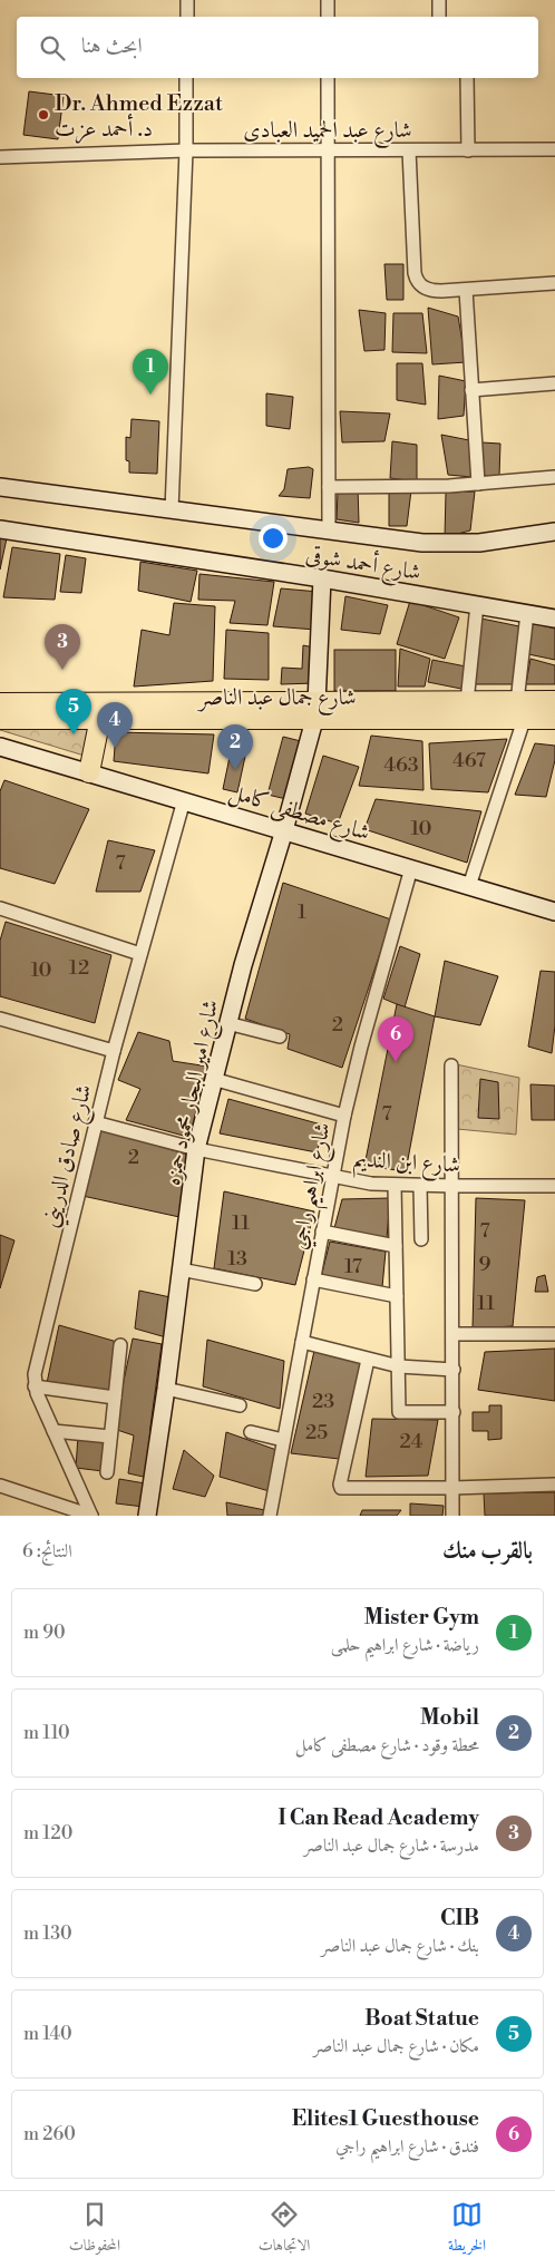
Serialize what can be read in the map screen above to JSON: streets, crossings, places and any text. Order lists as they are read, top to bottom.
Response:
{
  "streets": {
    "main road": ["شارع جمال عبد الناصر"],
    "street": [
      "شارع عبد الحميد العبادى",
      "شارع أحمد شوقى",
      "شارع مصطفى كامل",
      "شارع امير البحار محمود حمزه",
      "شارع صادق الدريني",
      "شارع ابن النديم",
      "شارع ابراهيم راجي"
    ]
  },
  "crossings": [
    ["شارع أحمد شوقى", "شارع امير البحار محمود حمزه"],
    ["شارع جمال عبد الناصر", "شارع امير البحار محمود حمزه"],
    ["شارع مصطفى كامل", "شارع امير البحار محمود حمزه"],
    ["شارع مصطفى كامل", "شارع صادق الدريني"],
    ["شارع مصطفى كامل", "شارع ابراهيم راجي"],
    ["شارع امير البحار محمود حمزه", "شارع ابن النديم"],
    ["شارع صادق الدريني", "شارع ابن النديم"],
    ["شارع ابن النديم", "شارع ابراهيم راجي"]
  ],
  "places": ["Dr. Ahmed Ezzat د. أحمد عزت"],
  "house_numbers": [
    "467",
    "463",
    "10",
    "7",
    "1",
    "12",
    "10",
    "2",
    "7",
    "2",
    "11",
    "7",
    "13",
    "9",
    "17",
    "11",
    "23",
    "25",
    "24"
  ],
  "page": {
    "search": "ابحث هنا",
    "pins": [
      "1",
      "3",
      "5",
      "4",
      "2",
      "6"
    ],
    "heading": ["بالقرب منك", "النتائج: 6"],
    "list": [
      {
        "mark": "1",
        "name": "Mister Gym",
        "note": "رياضة · شارع ابراهيم حلمى",
        "value": "90 m"
      },
      {
        "mark": "2",
        "name": "Mobil",
        "note": "محطة وقود · شارع مصطفى كامل",
        "value": "110 m"
      },
      {
        "mark": "3",
        "name": "I Can Read Academy",
        "note": "مدرسة · شارع جمال عبد الناصر",
        "value": "120 m"
      },
      {
        "mark": "4",
        "name": "CIB",
        "note": "بنك · شارع جمال عبد الناصر",
        "value": "130 m"
      },
      {
        "mark": "5",
        "name": "Boat Statue",
        "note": "مكان · شارع جمال عبد الناصر",
        "value": "140 m"
      },
      {
        "mark": "6",
        "name": "Elites1 Guesthouse",
        "note": "فندق · شارع ابراهيم راجي",
        "value": "260 m"
      }
    ],
    "nav": ["الخريطة", "الاتجاهات", "المحفوظات"]
  }
}
